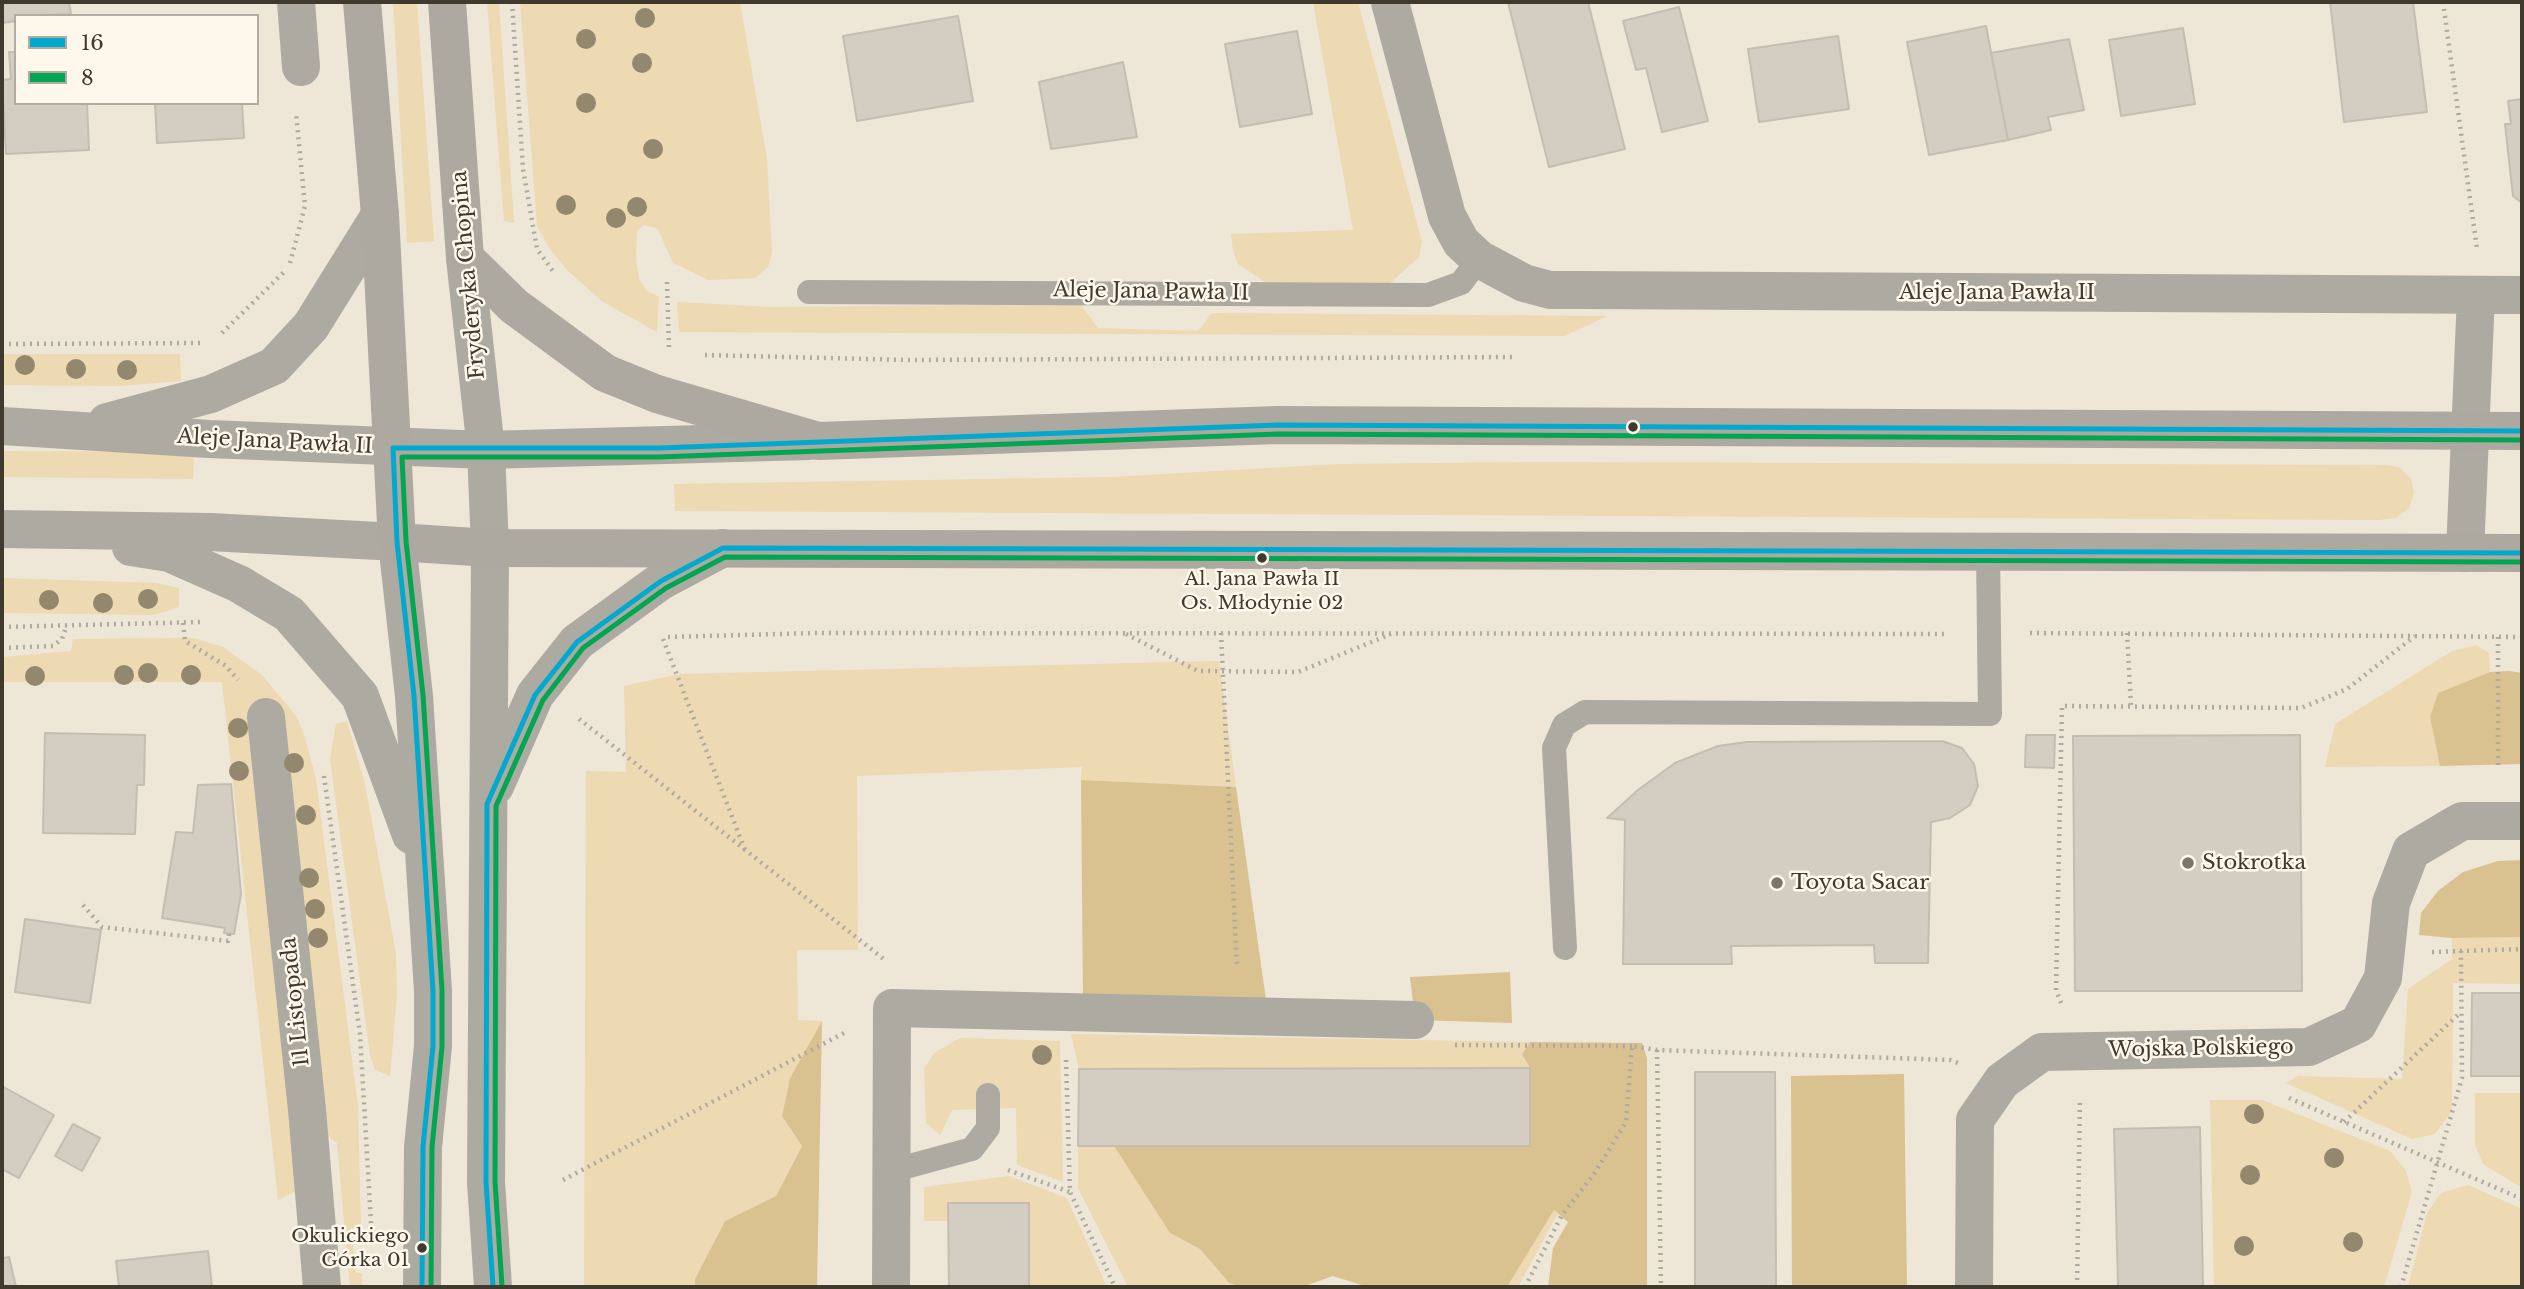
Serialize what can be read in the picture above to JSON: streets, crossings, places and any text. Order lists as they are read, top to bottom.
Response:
{
  "streets": {
    "main road": ["Fryderyka Chopina", "Aleje Jana Pawła II"],
    "street": ["11 Listopada", "Wojska Polskiego"]
  },
  "crossings": [
    ["Fryderyka Chopina", "Aleje Jana Pawła II"]
  ],
  "places": [
    "Al. Jana Pawła II Os. Młodynie 02",
    "Stokrotka",
    "Toyota Sacar",
    "Okulickiego Górka 01"
  ],
  "lines": ["transit line 16", "transit line 8"],
  "legend": ["16", "8"]
}
